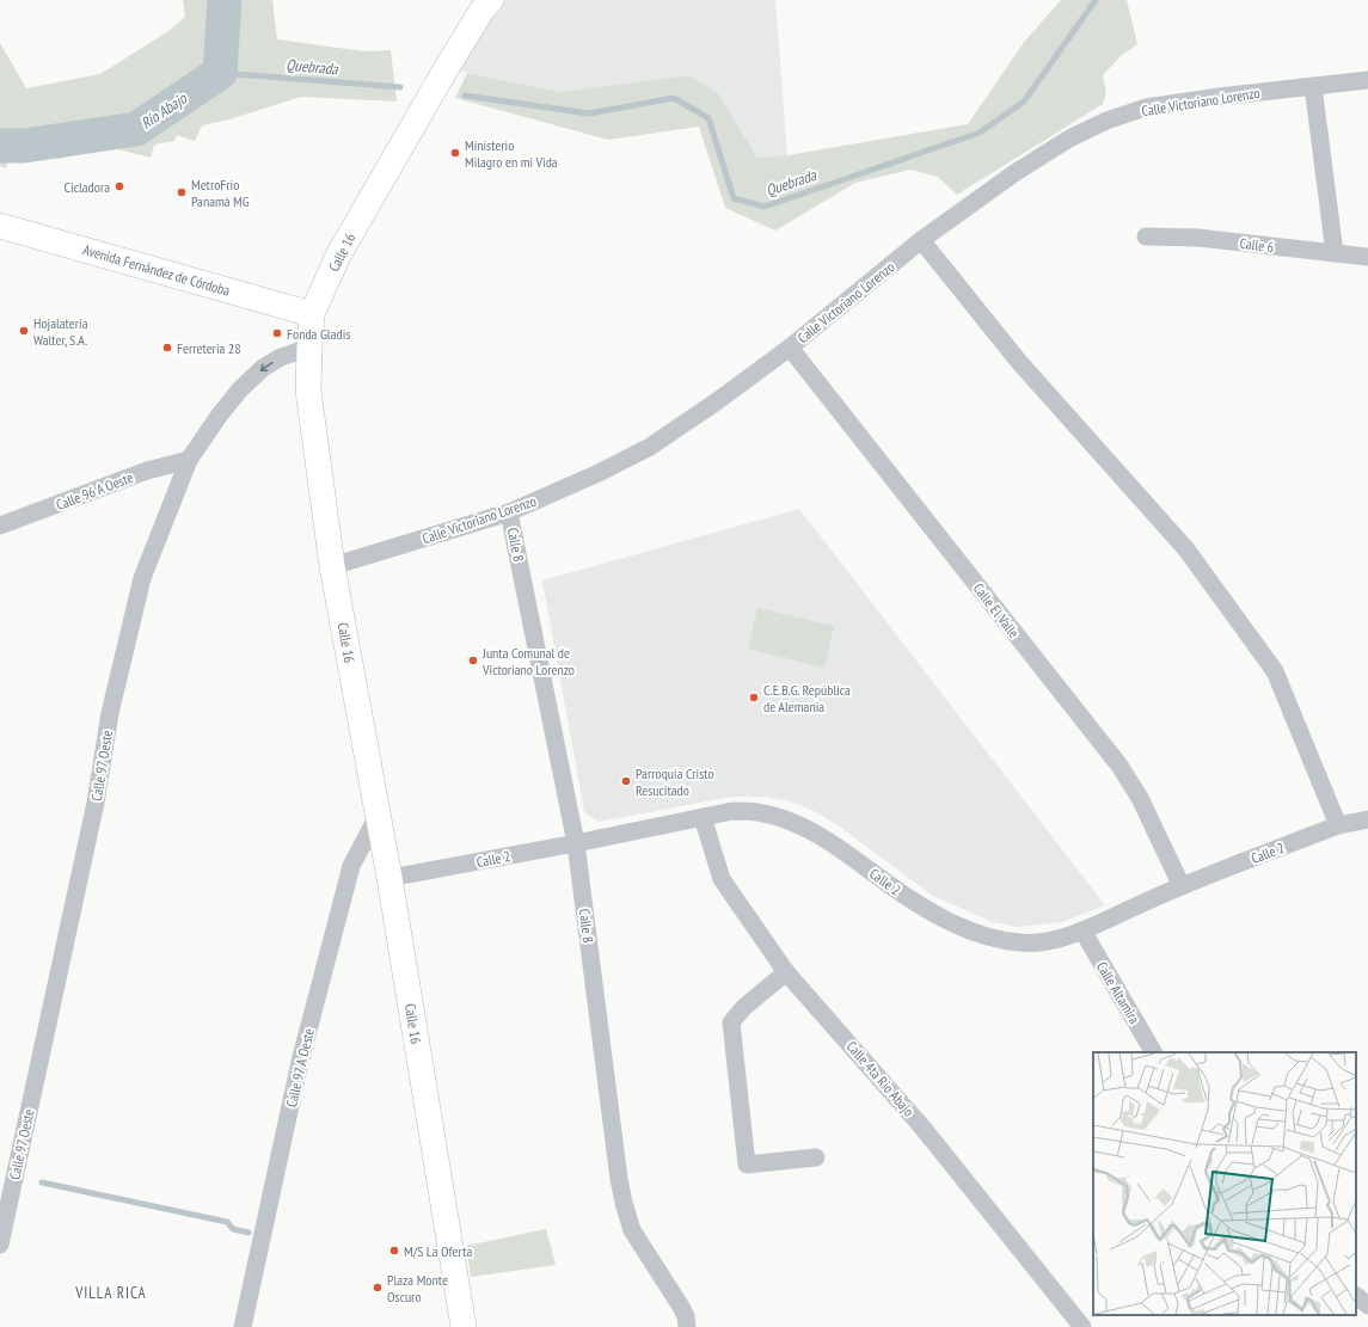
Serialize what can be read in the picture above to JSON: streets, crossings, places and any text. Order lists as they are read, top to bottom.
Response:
{
  "streets": {
    "main road": ["Calle 16", "Avenida Fernández de Córdoba"],
    "street": [
      "Calle Victoriano Lorenzo",
      "Calle 6",
      "Calle 96 A Oeste",
      "Calle 8",
      "Calle El Valle",
      "Calle 97 Oeste",
      "Calle 2",
      "Calle Altamira",
      "Calle 97 A Oeste",
      "Calle 4ta Rio Abajo"
    ]
  },
  "crossings": [
    ["Calle Victoriano Lorenzo", "Calle 16"],
    ["Calle Victoriano Lorenzo", "Calle 8"],
    ["Calle Victoriano Lorenzo", "Calle El Valle"],
    ["Calle 16", "Avenida Fernández de Córdoba"],
    ["Calle 16", "Calle 97 Oeste"],
    ["Calle 16", "Calle 2"],
    ["Calle 16", "Calle 97 A Oeste"],
    ["Calle 96 A Oeste", "Calle 97 Oeste"],
    ["Calle 8", "Calle 2"],
    ["Calle El Valle", "Calle 2"],
    ["Calle 2", "Calle Altamira"],
    ["Calle 2", "Calle 4ta Rio Abajo"]
  ],
  "districts": ["VILLA RICA"],
  "water": ["Quebrada", "Río Abajo"],
  "places": [
    "Ministerio Milagro en mi Vida",
    "Cicladora",
    "MetroFrio Panamá MG",
    "Hojalateria Walter, S.A.",
    "Fonda Gladis",
    "Ferreteria 28",
    "Junta Comunal de Victoriano Lorenzo",
    "C.E.B.G. República de Alemania",
    "Parroquia Cristo Resucitado",
    "M/S La Oferta",
    "Plaza Monte Oscuro"
  ]
}
